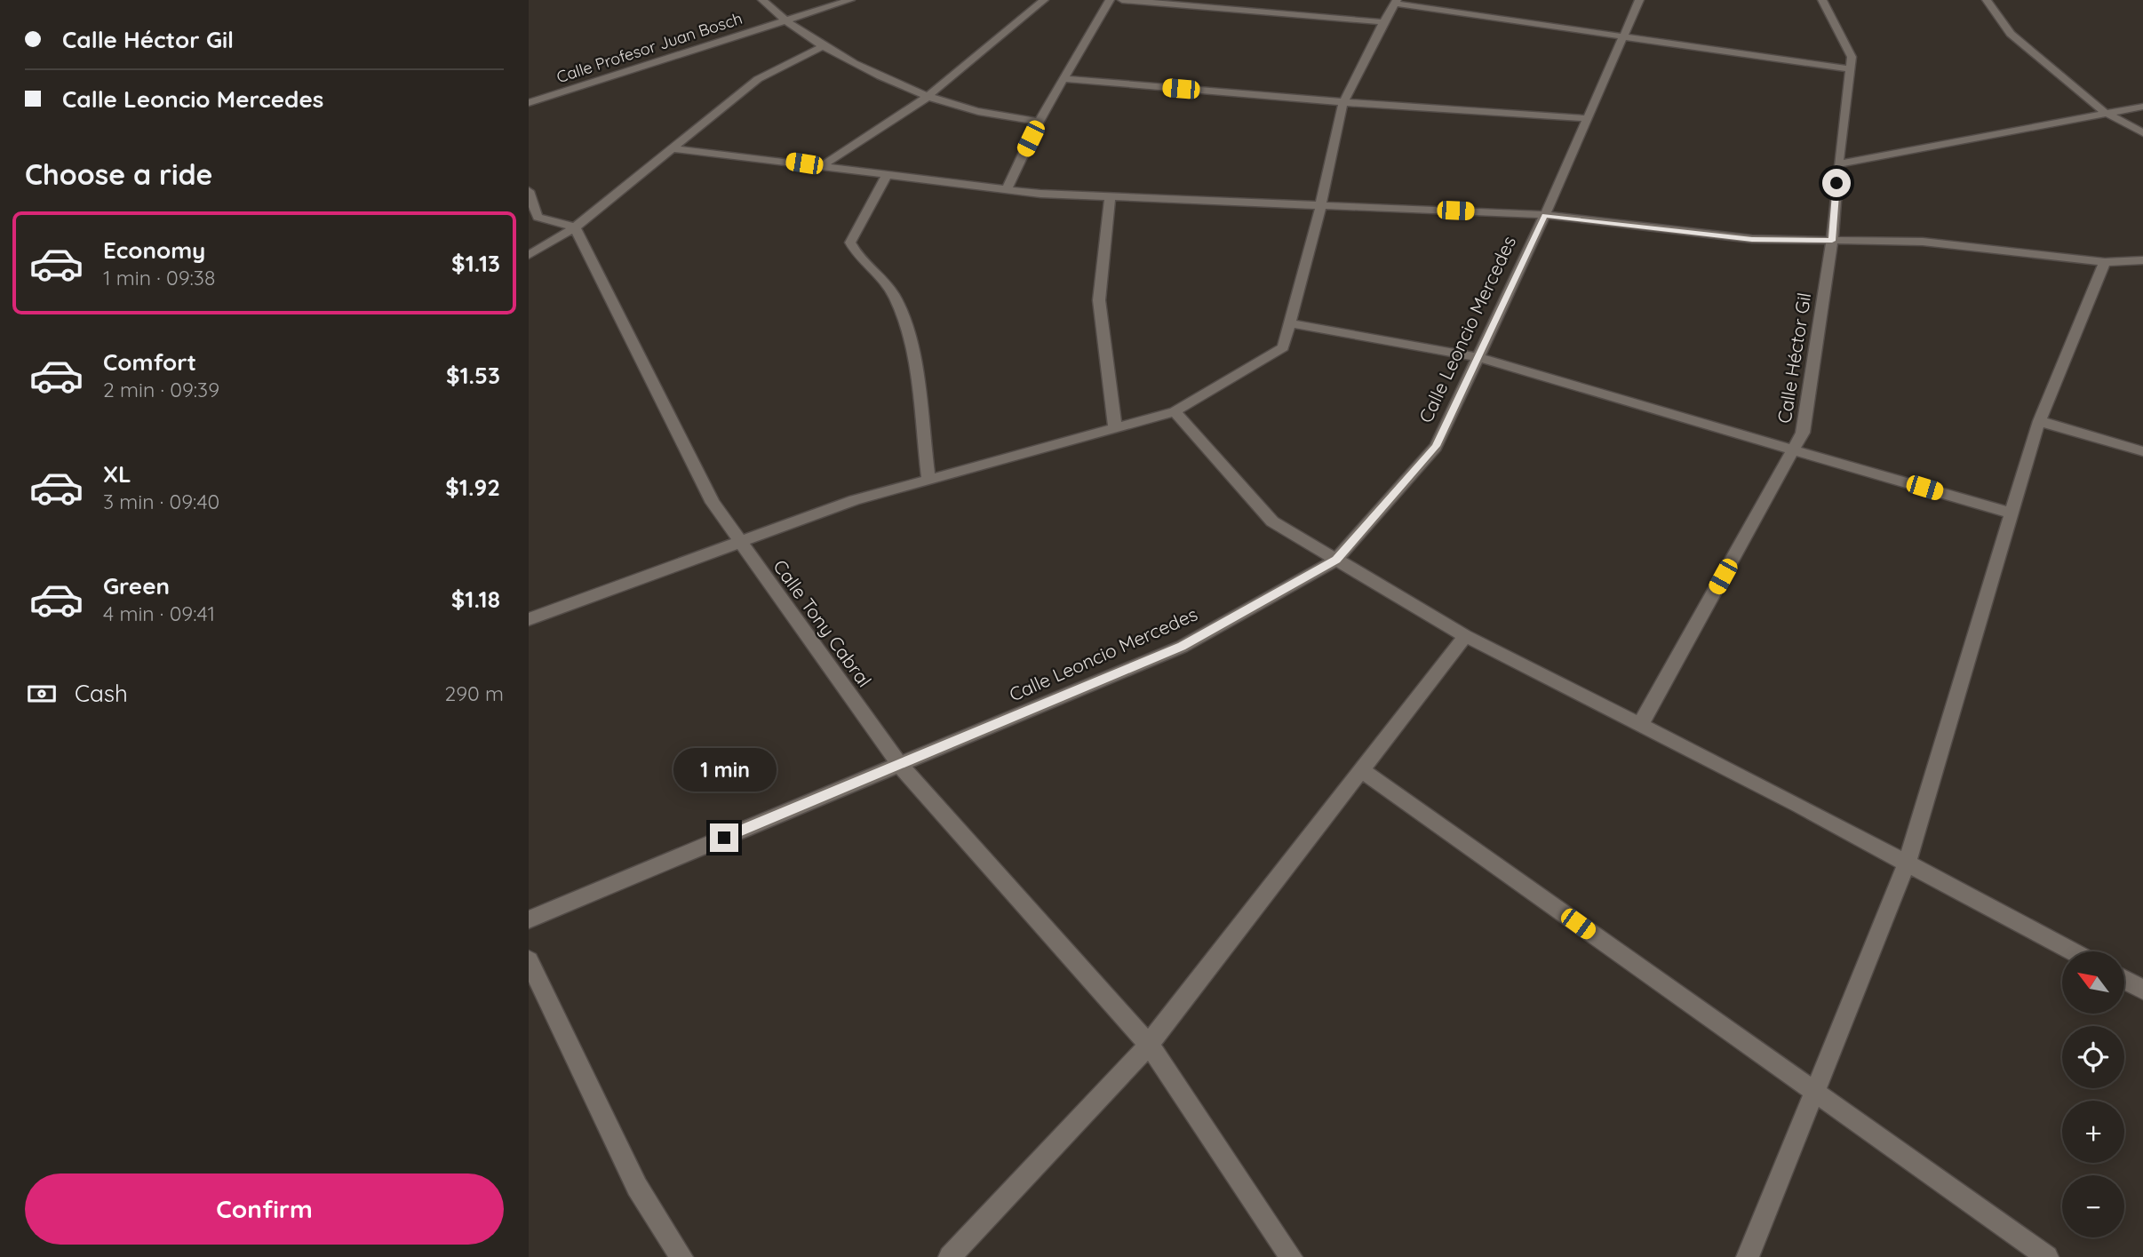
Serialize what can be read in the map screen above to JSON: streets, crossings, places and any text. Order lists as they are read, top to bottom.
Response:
{
  "streets": {
    "street": [
      "Calle Profesor Juan Bosch",
      "Calle Leoncio Mercedes",
      "Calle Héctor Gil",
      "Calle Tony Cabral"
    ]
  },
  "crossings": [
    ["Calle Leoncio Mercedes", "Calle Tony Cabral"]
  ],
  "north": "top left",
  "page": {
    "banner": ["Calle Héctor Gil", "Calle Leoncio Mercedes"],
    "heading": "Choose a ride",
    "list": [
      {
        "name": "Economy",
        "note": "1 min · 09:38",
        "value": "$1.13"
      },
      {
        "name": "Comfort",
        "note": "2 min · 09:39",
        "value": "$1.53"
      },
      {
        "name": "XL",
        "note": "3 min · 09:40",
        "value": "$1.92"
      },
      {
        "name": "Green",
        "note": "4 min · 09:41",
        "value": "$1.18"
      }
    ],
    "pay": ["Cash", "290 m"],
    "bubble": "1 min",
    "map_buttons": ["+", "−"],
    "buttons": "Confirm"
  }
}
